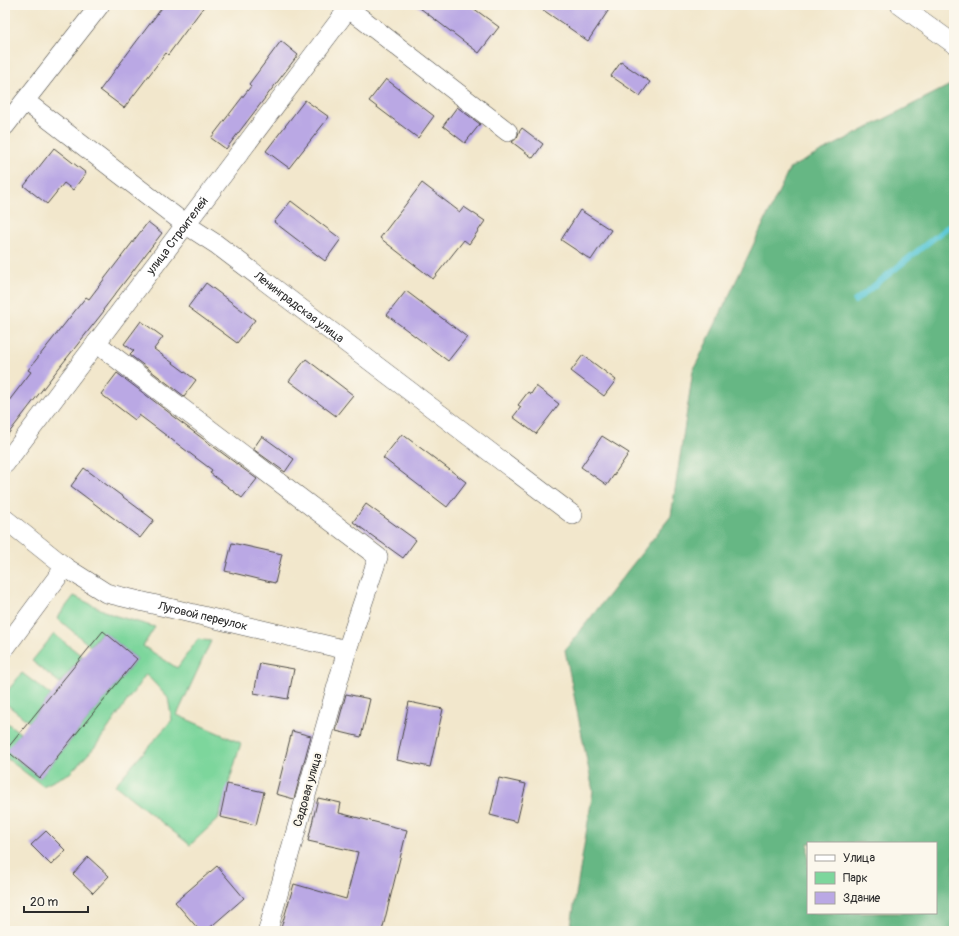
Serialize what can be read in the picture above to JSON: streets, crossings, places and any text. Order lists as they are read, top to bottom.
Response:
{
  "streets": {
    "street": [
      "улица Строителей",
      "Ленинградская улица",
      "Луговой переулок",
      "Садовая улица"
    ]
  },
  "crossings": [
    ["улица Строителей", "Ленинградская улица"],
    ["улица Строителей", "Садовая улица"],
    ["Луговой переулок", "Садовая улица"]
  ],
  "legend": ["Улица", "Парк", "Здание"],
  "scale_bar": "20 m"
}
